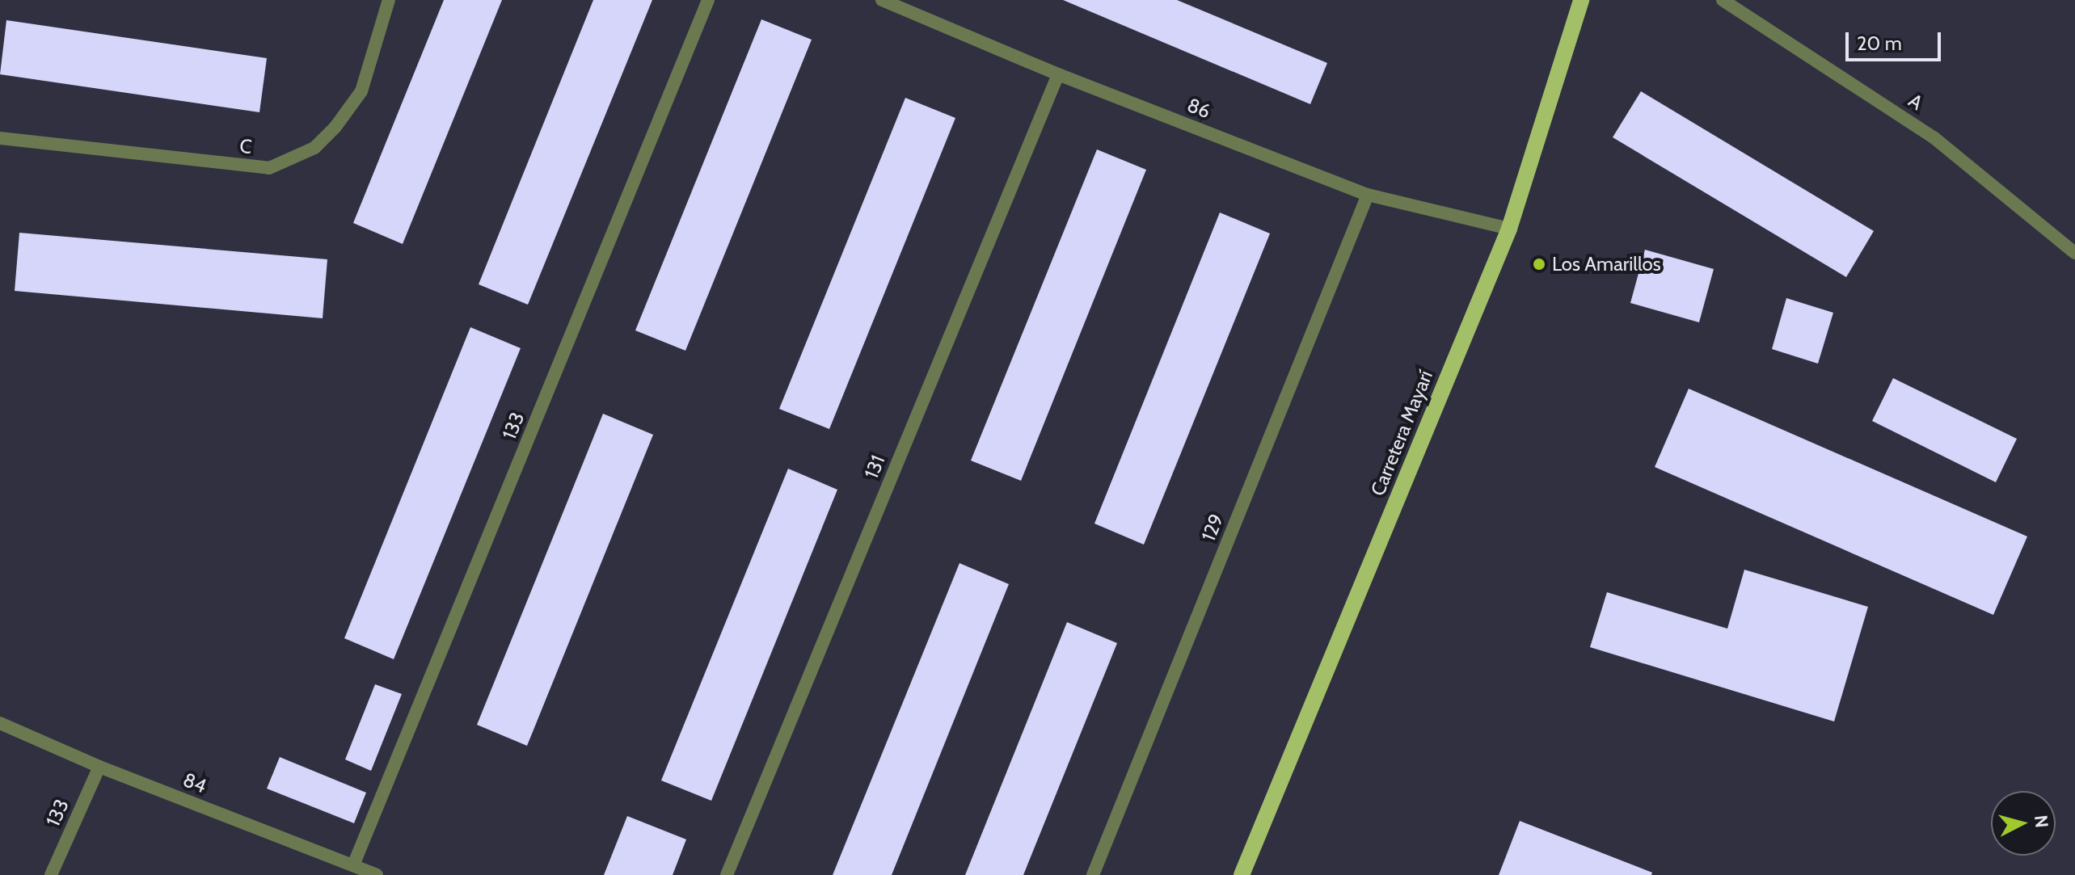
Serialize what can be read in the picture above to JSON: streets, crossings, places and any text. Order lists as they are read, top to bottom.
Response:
{
  "streets": {
    "main road": ["Carretera Mayarí"],
    "street": [
      "A",
      "86",
      "C",
      "133",
      "131",
      "129",
      "84"
    ]
  },
  "crossings": [
    ["86", "Carretera Mayarí"],
    ["86", "131"],
    ["86", "129"],
    ["133", "84"]
  ],
  "places": ["Los Amarillos"],
  "scale_bar": "20 m",
  "north": "right"
}
